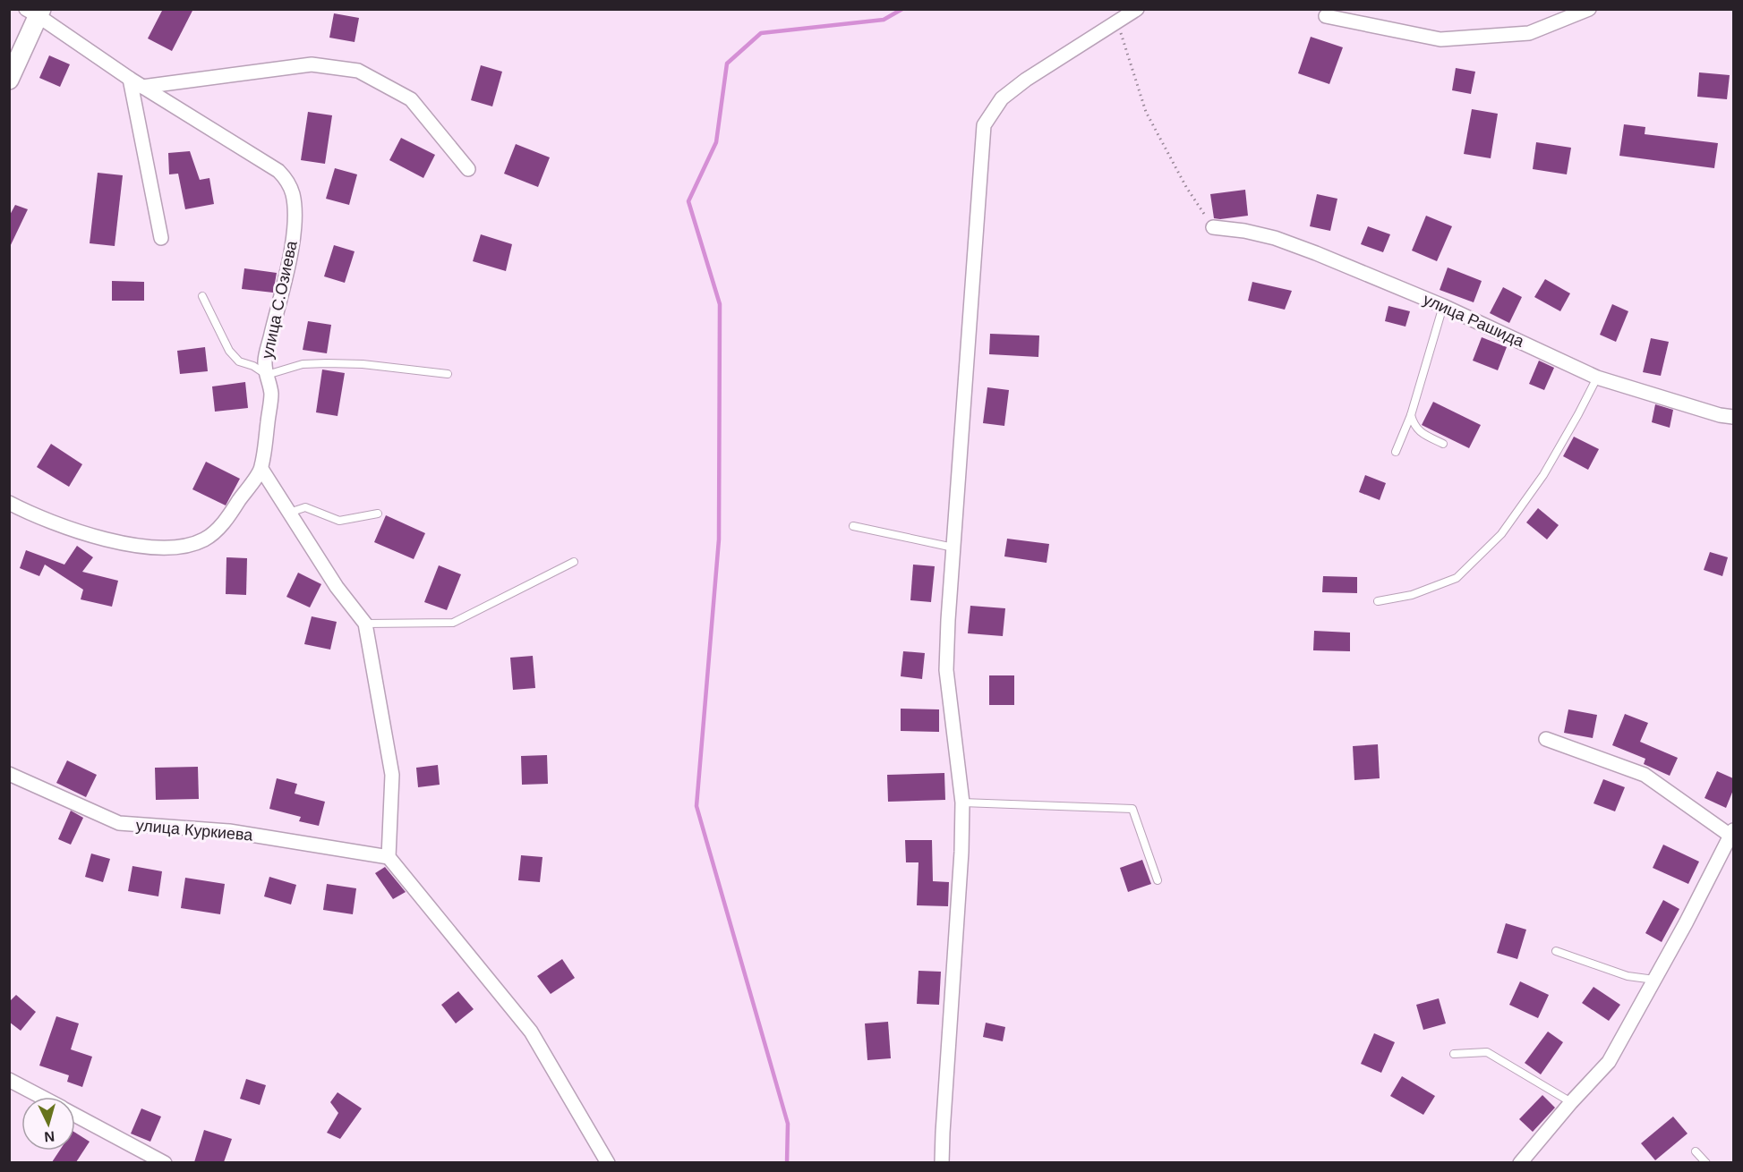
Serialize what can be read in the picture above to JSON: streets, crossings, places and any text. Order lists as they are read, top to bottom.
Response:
{
  "streets": {
    "street": ["улица С.Озиева", "улица Рашида", "улица Куркиева"]
  },
  "north": "bottom"
}
